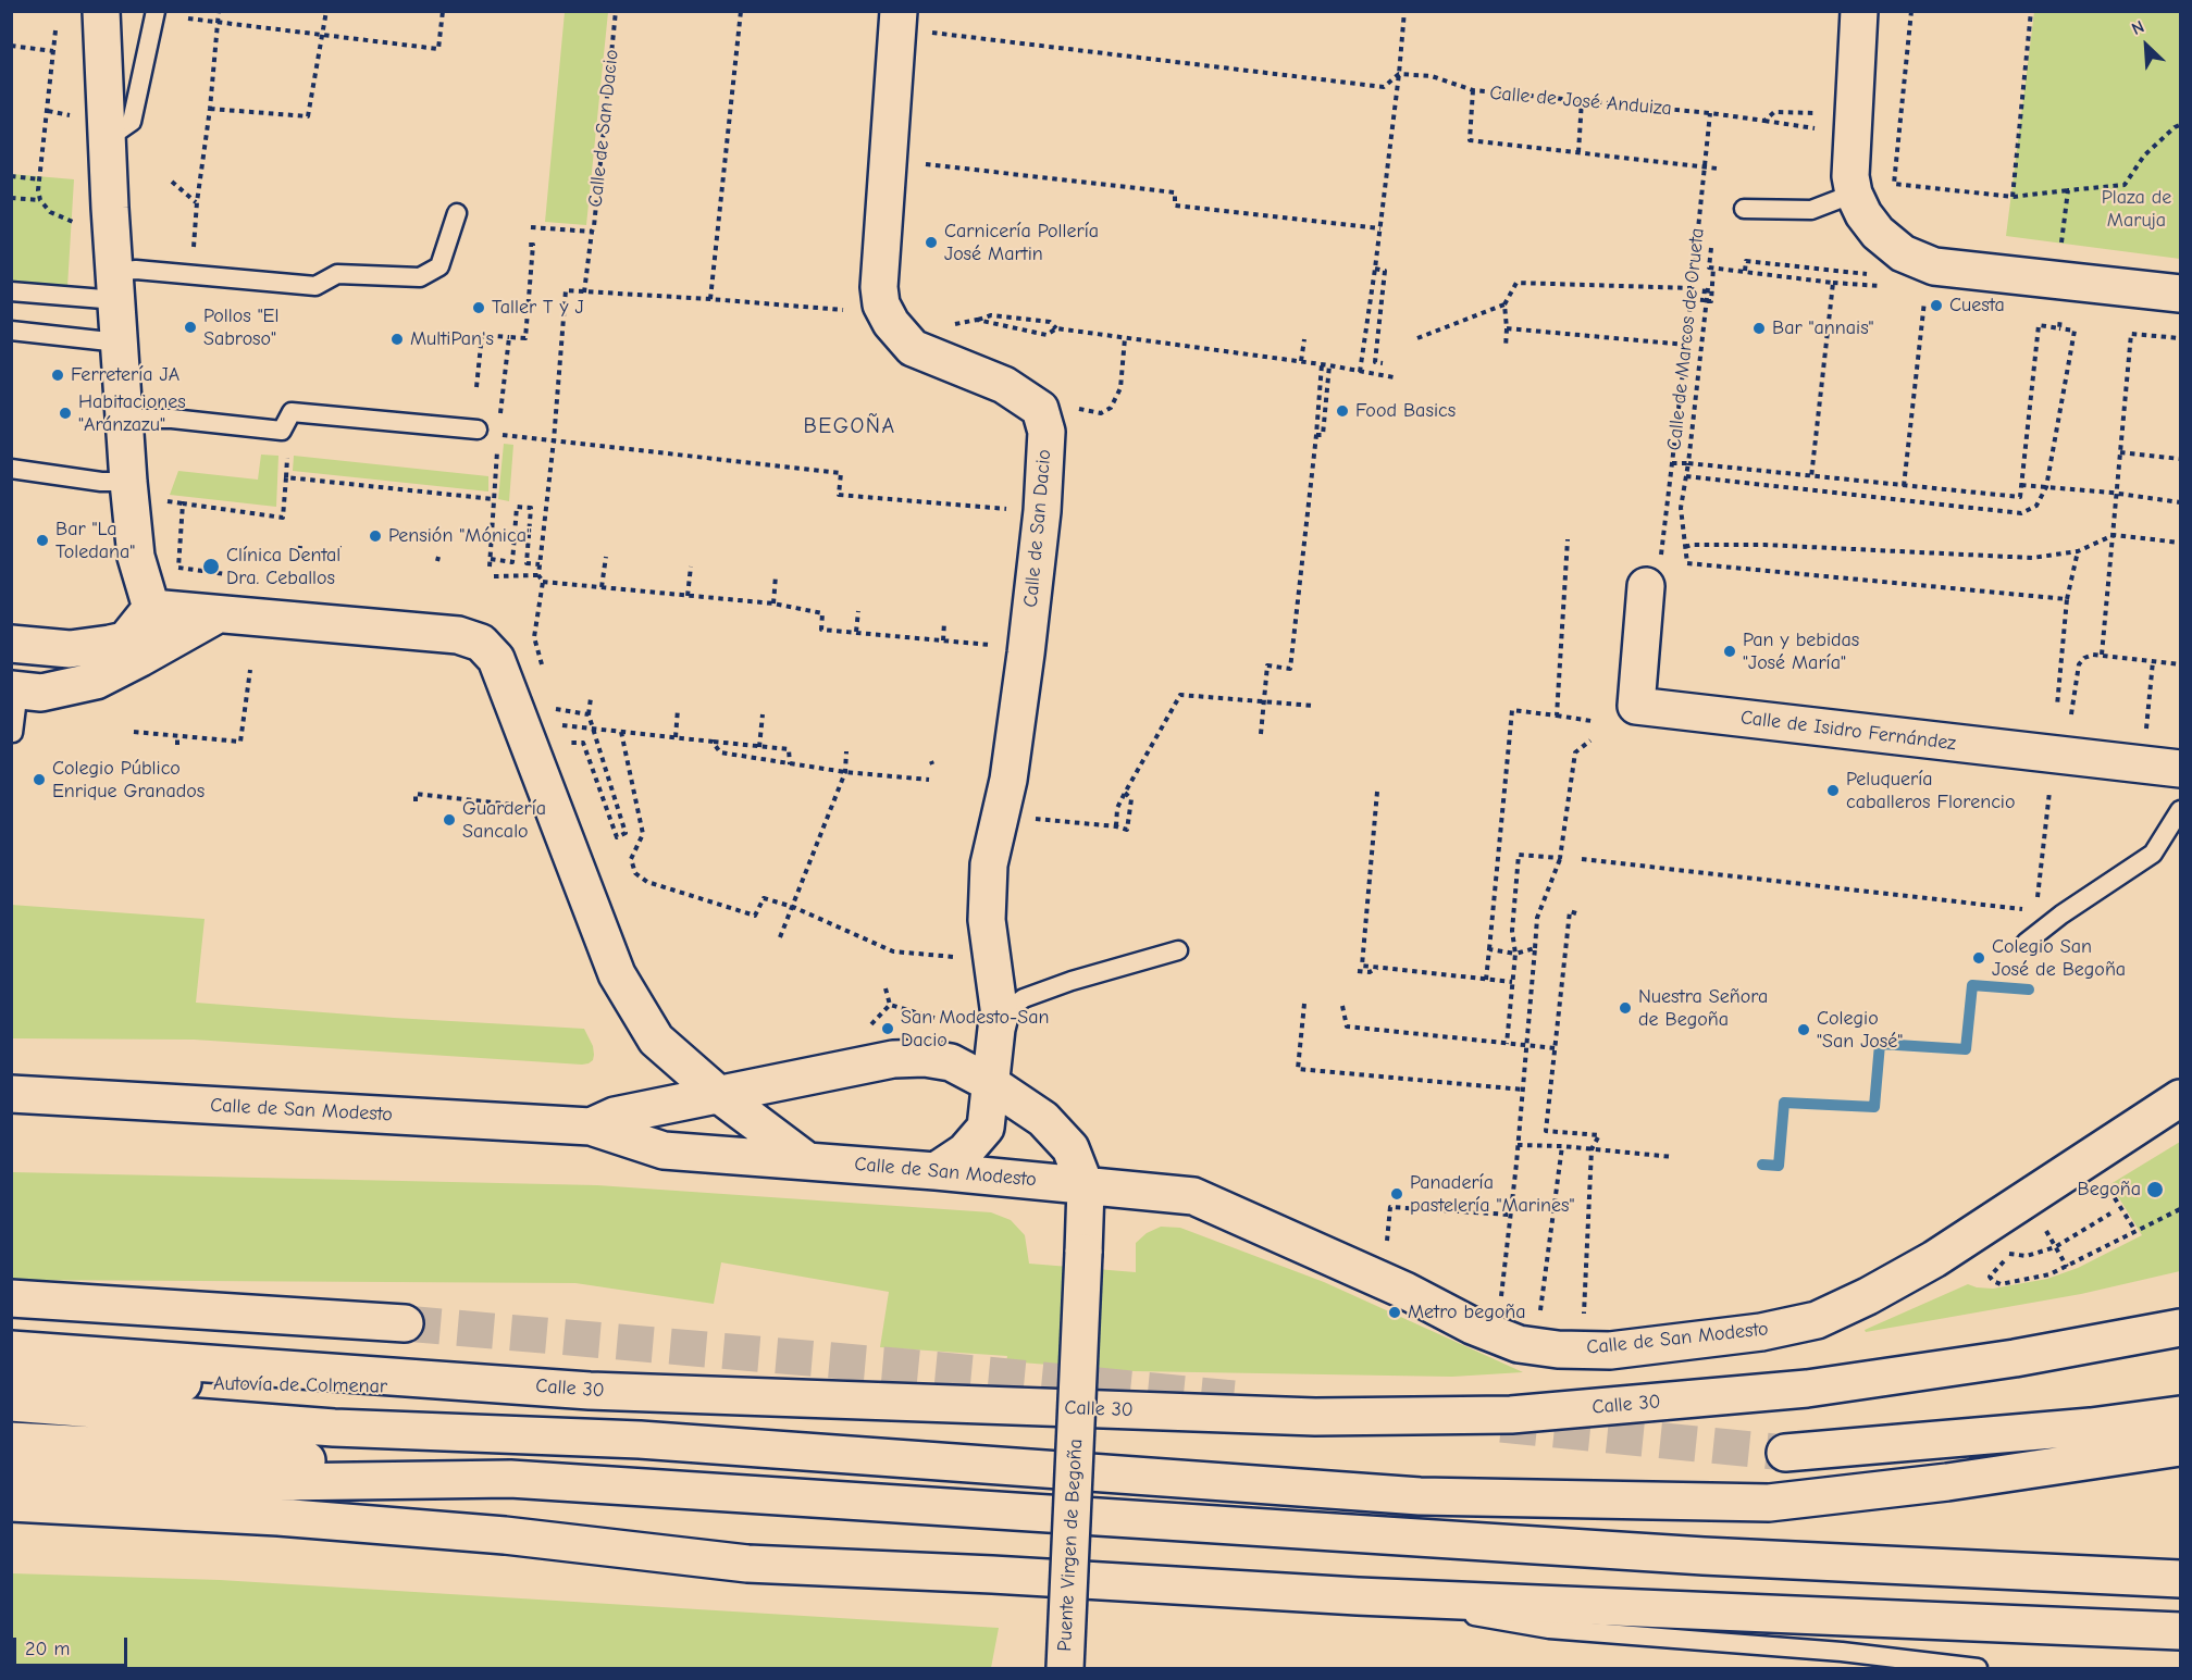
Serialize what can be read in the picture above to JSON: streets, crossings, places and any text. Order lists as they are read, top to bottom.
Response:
{
  "streets": {
    "main road": [
      "Calle de San Dacio",
      "Calle de Isidro Fernández",
      "Calle de San Modesto",
      "Autovía de Colmenar",
      "Calle 30",
      "Puente Virgen de Begoña"
    ],
    "path": ["Calle de José Anduiza", "Calle de Marcos de Orueta"]
  },
  "crossings": [
    ["Calle de José Anduiza", "Calle de Marcos de Orueta"],
    ["Calle de San Dacio", "Calle de San Modesto"],
    ["Calle de Marcos de Orueta", "Calle de Isidro Fernández"],
    ["Calle de San Modesto", "Puente Virgen de Begoña"],
    ["Autovía de Colmenar", "Calle 30"]
  ],
  "districts": ["BEGOÑA"],
  "parks": ["Plaza de Maruja"],
  "places": [
    "Carnicería Pollería José Martin",
    "Cuesta",
    "Taller T y J",
    "Pollos \"El Sabroso\"",
    "Bar \"annais\"",
    "MultiPan's",
    "Ferretería JA",
    "Food Basics",
    "Habitaciones \"Aránzazu\"",
    "Pensión \"Mónica\"",
    "Bar \"La Toledana\"",
    "Clínica Dental Dra. Ceballos",
    "Pan y bebidas \"José María\"",
    "Colegio Público Enrique Granados",
    "Peluquería caballeros Florencio",
    "Guardería Sancalo",
    "Colegio San José de Begoña",
    "Nuestra Señora de Begoña",
    "San Modesto-San Dacio",
    "Colegio \"San José\"",
    "Begoña",
    "Panadería pastelería \"Marines\"",
    "Metro begoña"
  ],
  "scale_bar": "20 m",
  "north": "top left"
}
